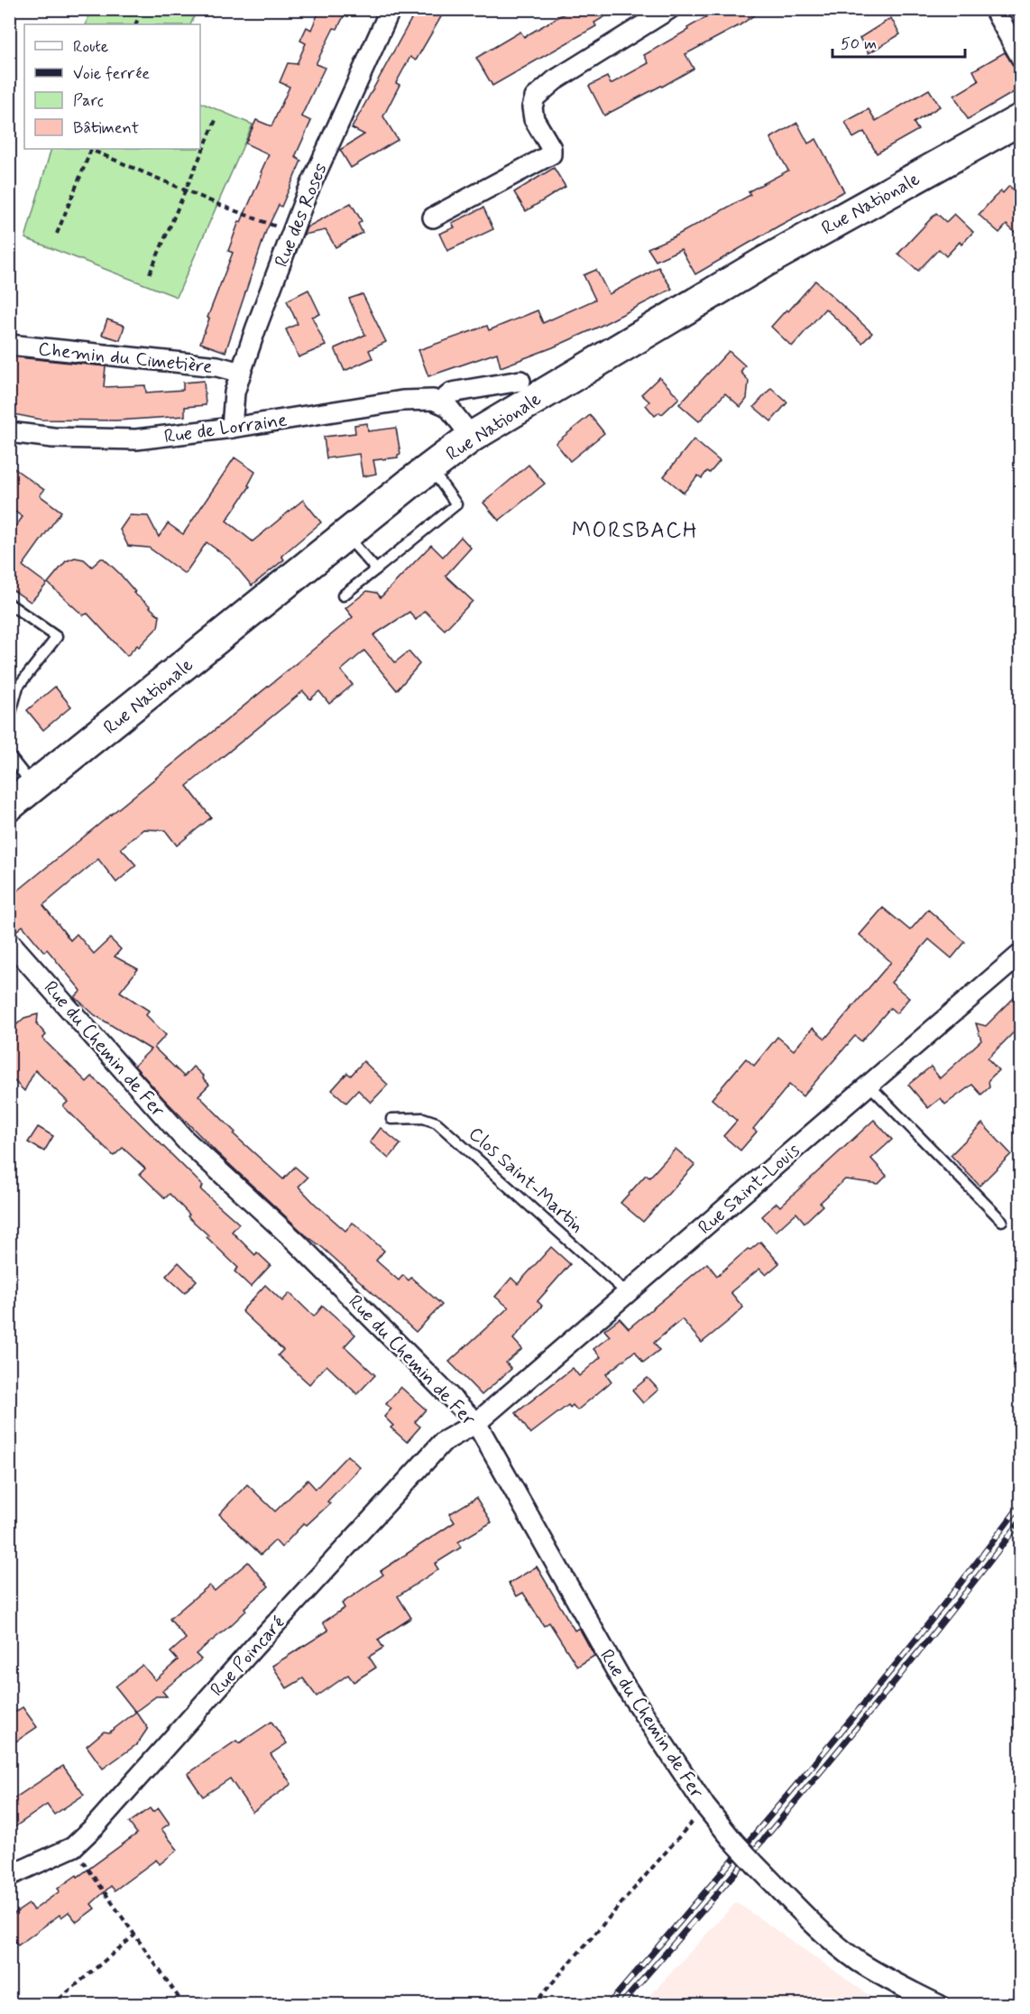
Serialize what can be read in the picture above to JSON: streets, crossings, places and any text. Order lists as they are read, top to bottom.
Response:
{
  "streets": {
    "main road": ["Rue Nationale"],
    "street": [
      "Rue des Roses",
      "Chemin du Cimetière",
      "Rue de Lorraine",
      "Rue du Chemin de Fer",
      "Rue Saint-Louis",
      "Rue Poincaré"
    ],
    "lane": ["Clos Saint-Martin"]
  },
  "crossings": [
    ["Rue des Roses", "Chemin du Cimetière"],
    ["Rue des Roses", "Rue de Lorraine"],
    ["Rue du Chemin de Fer", "Rue Saint-Louis"],
    ["Rue du Chemin de Fer", "Rue Poincaré"],
    ["Clos Saint-Martin", "Rue Saint-Louis"],
    ["Rue Saint-Louis", "Rue Poincaré"]
  ],
  "districts": ["MORSBACH"],
  "legend": [
    "Route",
    "Voie ferrée",
    "Parc",
    "Bâtiment"
  ],
  "scale_bar": "50 m"
}
